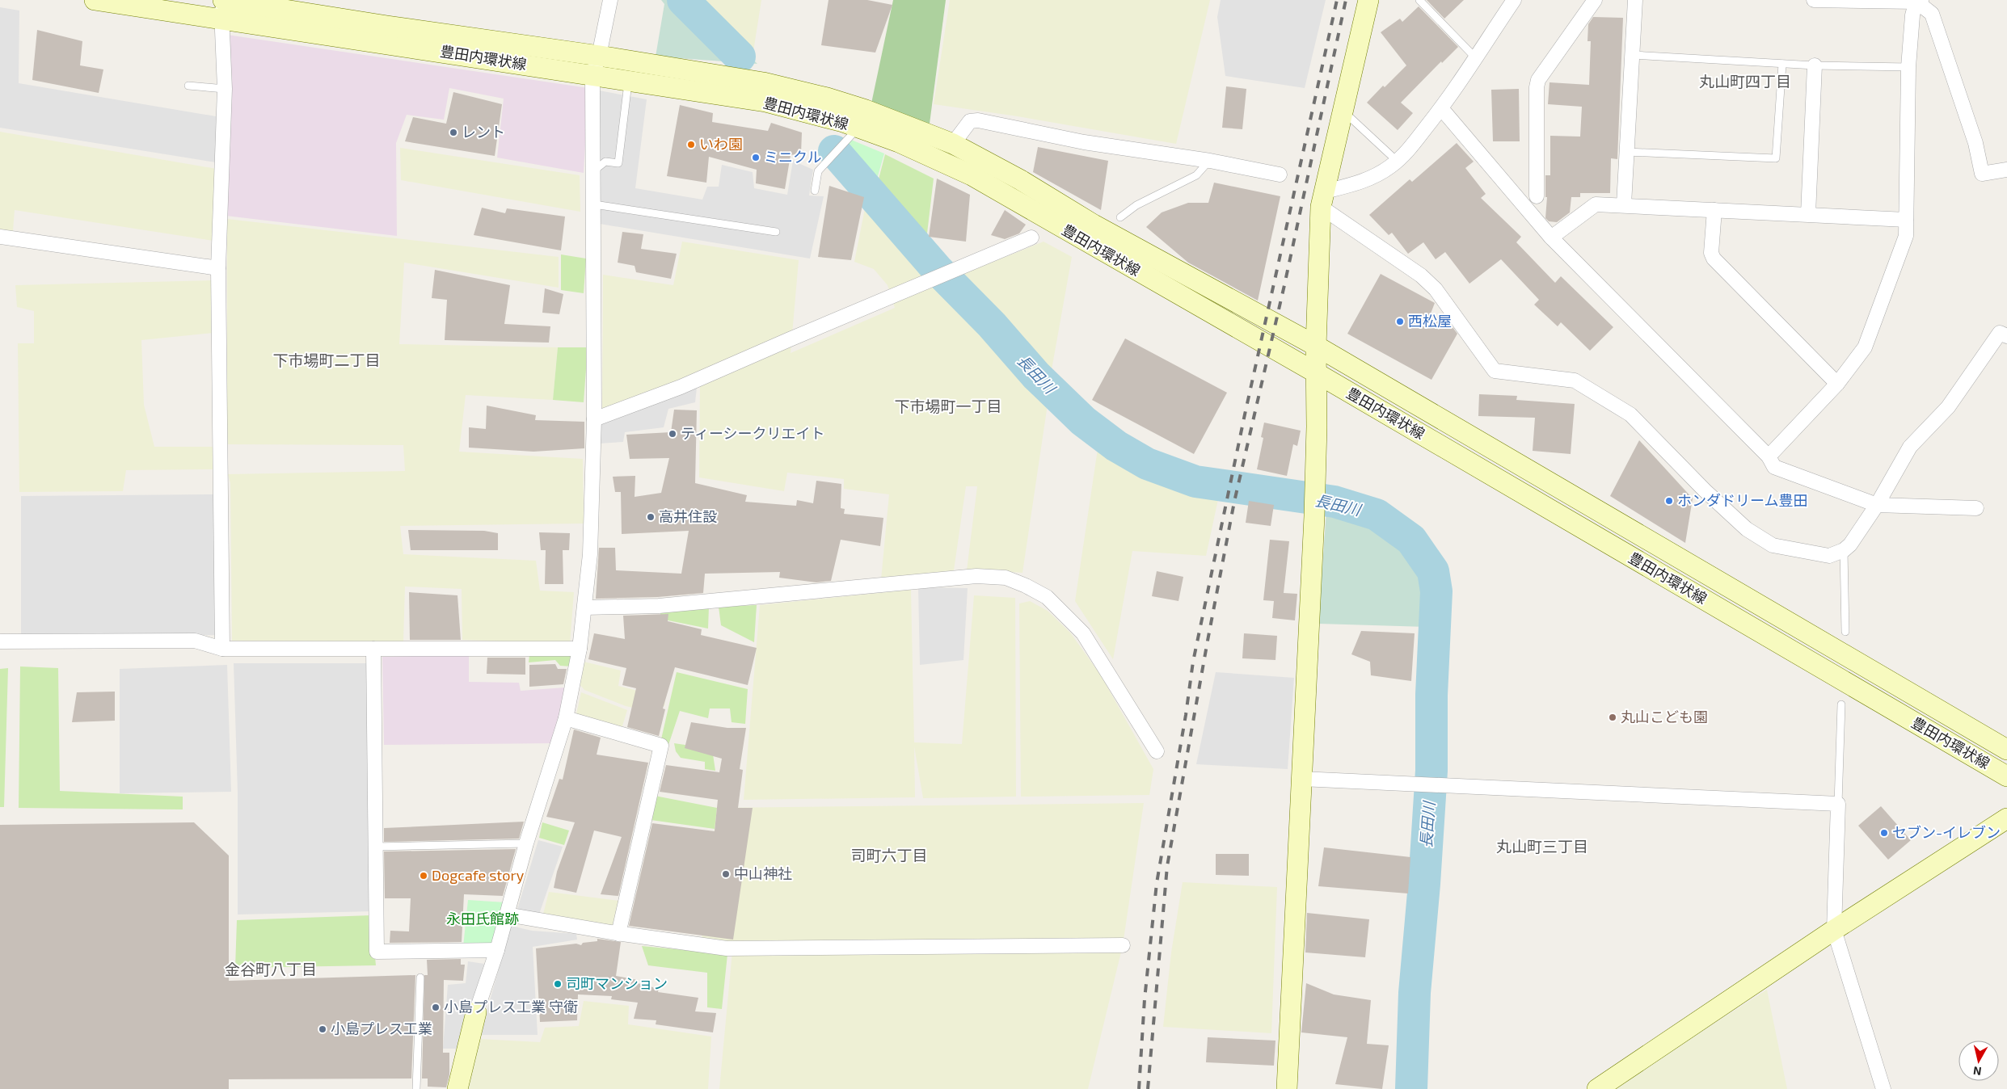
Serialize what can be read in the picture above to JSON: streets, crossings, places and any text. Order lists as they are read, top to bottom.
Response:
{
  "streets": {
    "street": ["豊田内環状線"]
  },
  "districts": [
    "丸山町四丁目",
    "下市場町二丁目",
    "下市場町一丁目",
    "丸山町三丁目",
    "司町六丁目",
    "金谷町八丁目"
  ],
  "water": ["長田川"],
  "parks": ["永田氏館跡"],
  "places": [
    "レント",
    "いわ園",
    "ミニクル",
    "西松屋",
    "ティーシークリエイト",
    "ホンダドリーム豊田",
    "高井住設",
    "丸山こども園",
    "セブン-イレブン",
    "中山神社",
    "Dogcafe story",
    "司町マンション",
    "小島プレス工業 守衛",
    "小島プレス工業"
  ],
  "north": "bottom"
}
